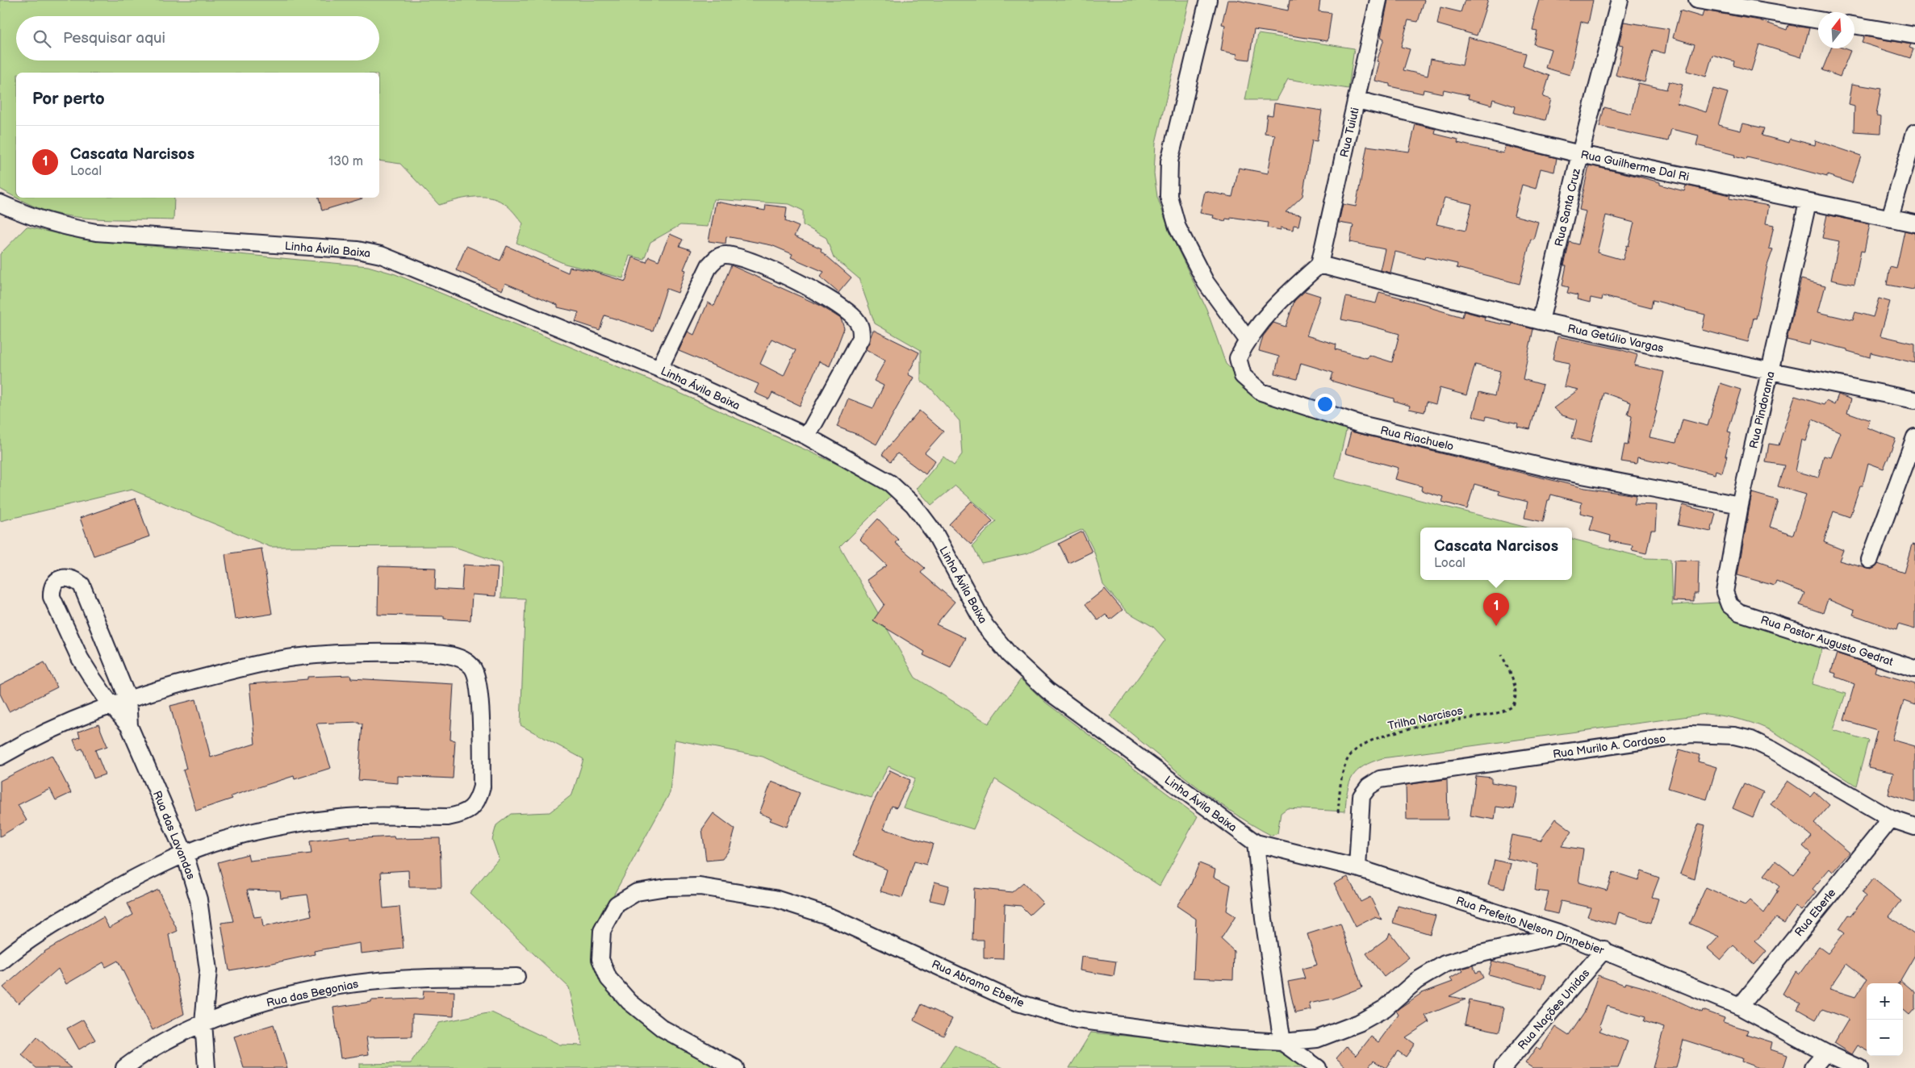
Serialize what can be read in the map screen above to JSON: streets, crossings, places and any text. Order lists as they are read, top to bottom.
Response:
{
  "streets": {
    "street": [
      "Rua Tuiuti",
      "Rua Guilherme Dal Ri",
      "Rua Santa Cruz",
      "Linha Ávila Baixa",
      "Rua Getúlio Vargas",
      "Rua Pindorama",
      "Rua Riachuelo",
      "Rua Pastor Augusto Gedrat",
      "Rua Murilo A. Cardoso",
      "Rua das Lavandas",
      "Rua Eberle",
      "Rua Prefeito Nelson Dinnebier",
      "Rua Abramo Eberle",
      "Rua das Begonias",
      "Rua Nações Unidas"
    ],
    "path": ["Trilha Narcisos"]
  },
  "crossings": [
    ["Rua Tuiuti", "Rua Guilherme Dal Ri"],
    ["Rua Tuiuti", "Rua Getúlio Vargas"],
    ["Rua Tuiuti", "Rua Riachuelo"],
    ["Rua Guilherme Dal Ri", "Rua Santa Cruz"],
    ["Rua Guilherme Dal Ri", "Rua Pindorama"],
    ["Rua Santa Cruz", "Rua Getúlio Vargas"],
    ["Linha Ávila Baixa", "Rua Prefeito Nelson Dinnebier"],
    ["Rua Getúlio Vargas", "Rua Pindorama"],
    ["Rua Getúlio Vargas", "Rua Riachuelo"],
    ["Rua Pindorama", "Rua Riachuelo"],
    ["Rua Pindorama", "Rua Pastor Augusto Gedrat"],
    ["Rua Murilo A. Cardoso", "Rua Eberle"],
    ["Rua Murilo A. Cardoso", "Rua Prefeito Nelson Dinnebier"],
    ["Rua das Lavandas", "Rua das Begonias"],
    ["Rua Eberle", "Rua Prefeito Nelson Dinnebier"],
    ["Rua Prefeito Nelson Dinnebier", "Rua Abramo Eberle"],
    ["Rua Prefeito Nelson Dinnebier", "Rua Nações Unidas"]
  ],
  "north": "top",
  "page": {
    "search": "Pesquisar aqui",
    "heading": "Por perto",
    "list": [
      {
        "mark": "1",
        "name": "Cascata Narcisos",
        "note": "Local",
        "value": "130 m"
      }
    ],
    "popup": ["Cascata Narcisos", "Local"],
    "pins": "1",
    "map_buttons": ["+", "−"]
  }
}
